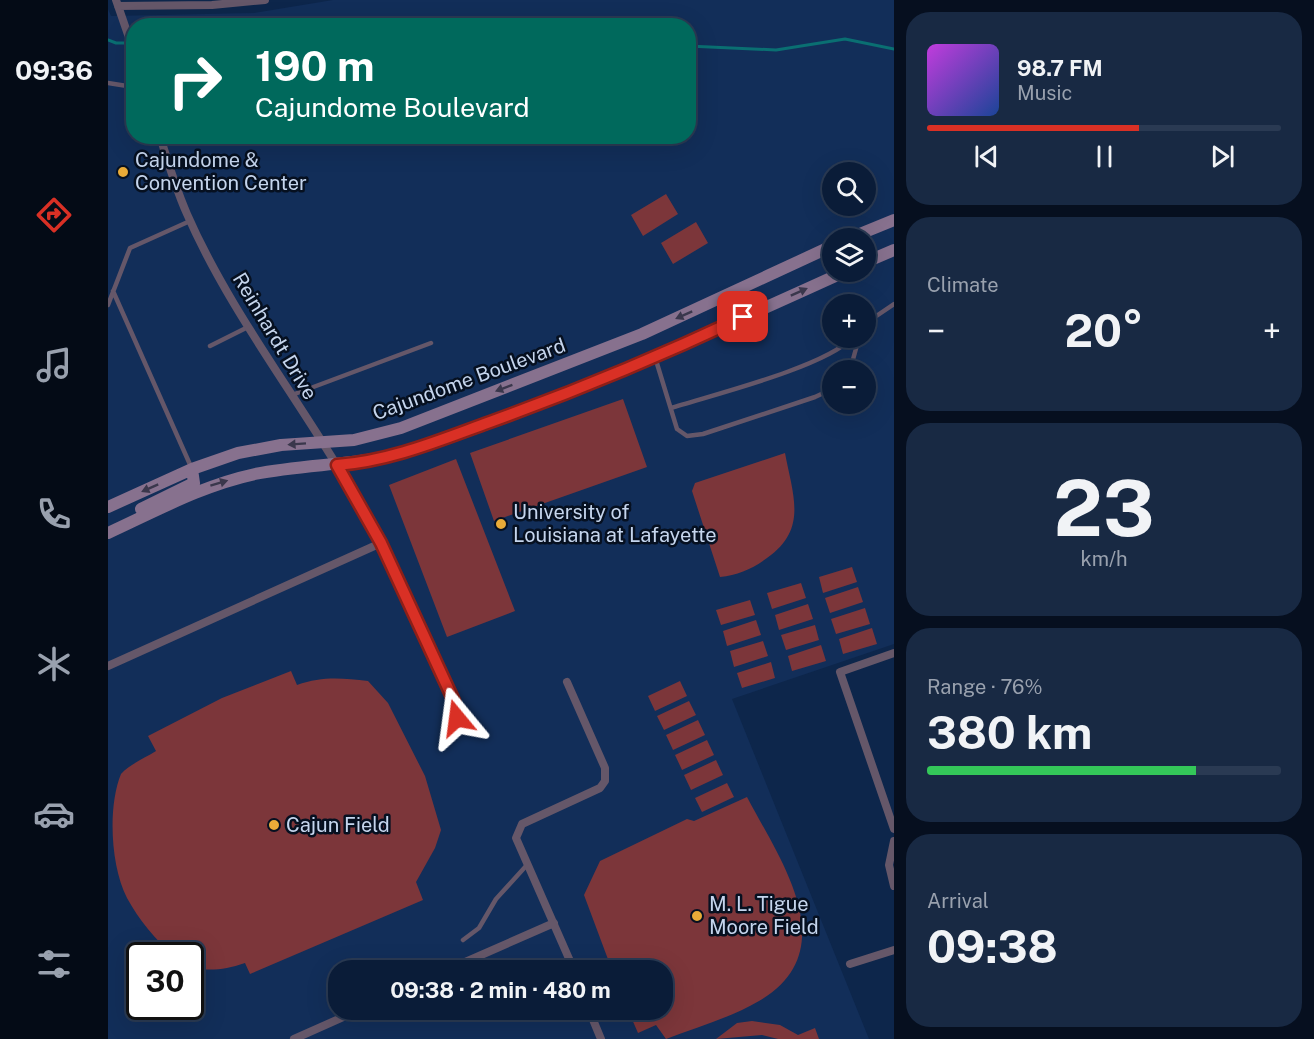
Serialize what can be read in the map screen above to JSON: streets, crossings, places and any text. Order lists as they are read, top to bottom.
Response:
{
  "streets": {
    "street": ["Reinhardt Drive", "Cajundome Boulevard"]
  },
  "crossings": [
    ["Reinhardt Drive", "Cajundome Boulevard"]
  ],
  "places": [
    "Cajundome & Convention Center",
    "University of Louisiana at Lafayette",
    "Cajun Field",
    "M. L. Tigue Moore Field"
  ],
  "page": {
    "tabs": "09:36",
    "turn": ["190 m", "Cajundome Boulevard"],
    "song": ["98.7 FM", "Music"],
    "map_buttons": ["+", "−"],
    "tile": [
      "Climate",
      ["23", "km/h"],
      ["Range · 76%", "380 km"],
      ["Arrival", "09:38"]
    ],
    "heat": ["−", "20°", "+"],
    "limit": "30",
    "trip": "09:38 · 2 min · 480 m"
  }
}
